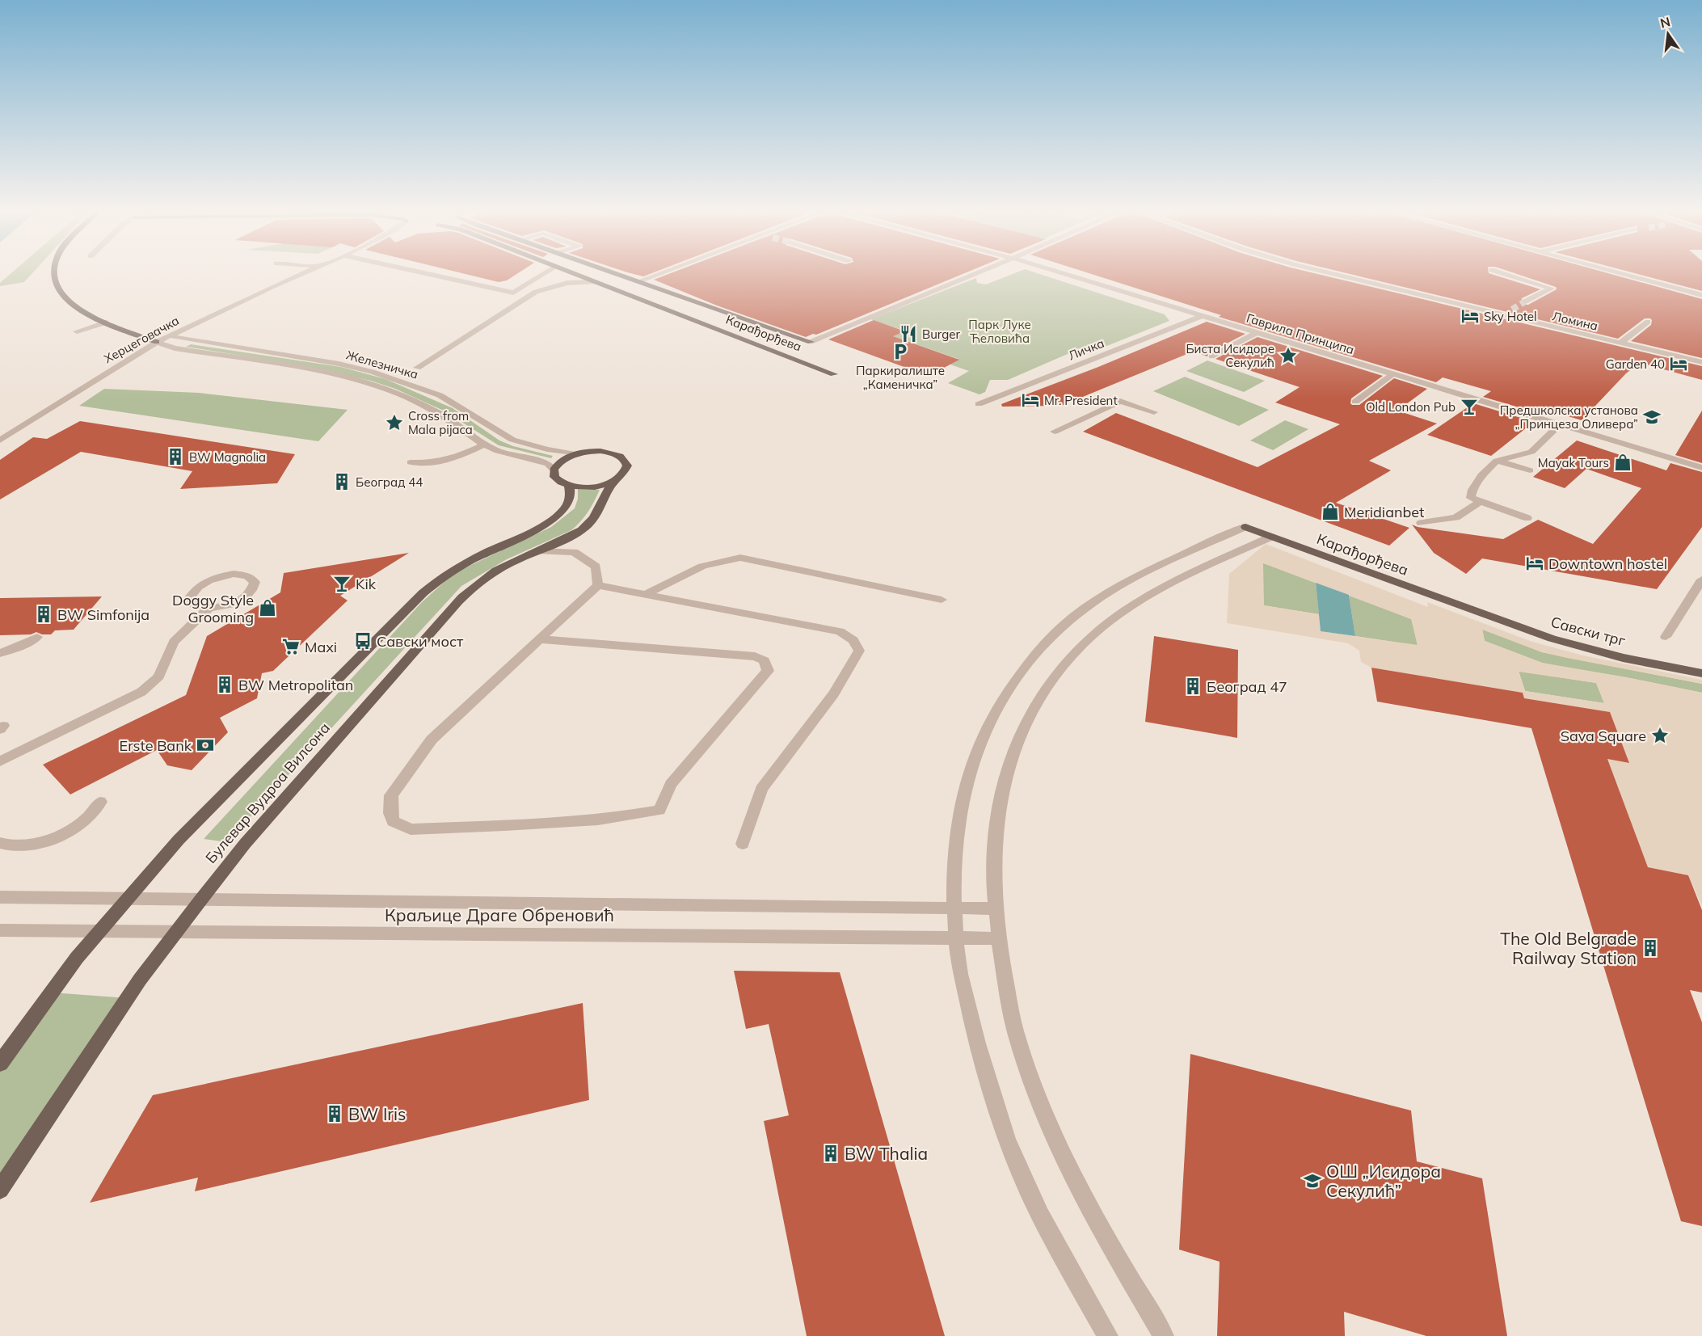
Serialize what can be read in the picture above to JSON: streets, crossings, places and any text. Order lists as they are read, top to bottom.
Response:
{
  "streets": {
    "main road": ["Карађорђева", "Савски трг", "Булевар Вудроа Вилсона"],
    "street": [
      "Ломина",
      "Гаврила Принципа",
      "Херцеговачка",
      "Личка",
      "Железничка",
      "Краљице Драге Обреновић"
    ]
  },
  "crossings": [
    ["Карађорђева", "Савски трг"],
    ["Гаврила Принципа", "Личка"],
    ["Херцеговачка", "Железничка"],
    ["Железничка", "Булевар Вудроа Вилсона"],
    ["Булевар Вудроа Вилсона", "Краљице Драге Обреновић"]
  ],
  "parks": ["Парк Луке Ћеловића"],
  "places": {
    "hotel": [
      "Sky Hotel",
      "Garden 40",
      "Mr. President",
      "Downtown hostel"
    ],
    "restaurant": ["Burger"],
    "parking": ["Паркиралиште „Каменичка”"],
    "place": ["Биста Исидоре Секулић", "Cross from Mala pijaca", "Sava Square"],
    "bar": ["Old London Pub", "Kik"],
    "school or university": ["Предшколска установа „Принцеза Оливера”", "ОШ „Исидора Секулић”"],
    "building": [
      "BW Magnolia",
      "Београд 44",
      "BW Simfonija",
      "BW Metropolitan",
      "Београд 47",
      "The Old Belgrade Railway Station",
      "BW Iris",
      "BW Thalia"
    ],
    "shop": ["Mayak Tours", "Meridianbet", "Doggy Style Grooming"],
    "bus stop": ["Савски мост"],
    "supermarket": ["Maxi"],
    "bank": ["Erste Bank"]
  },
  "north": "top"
}
